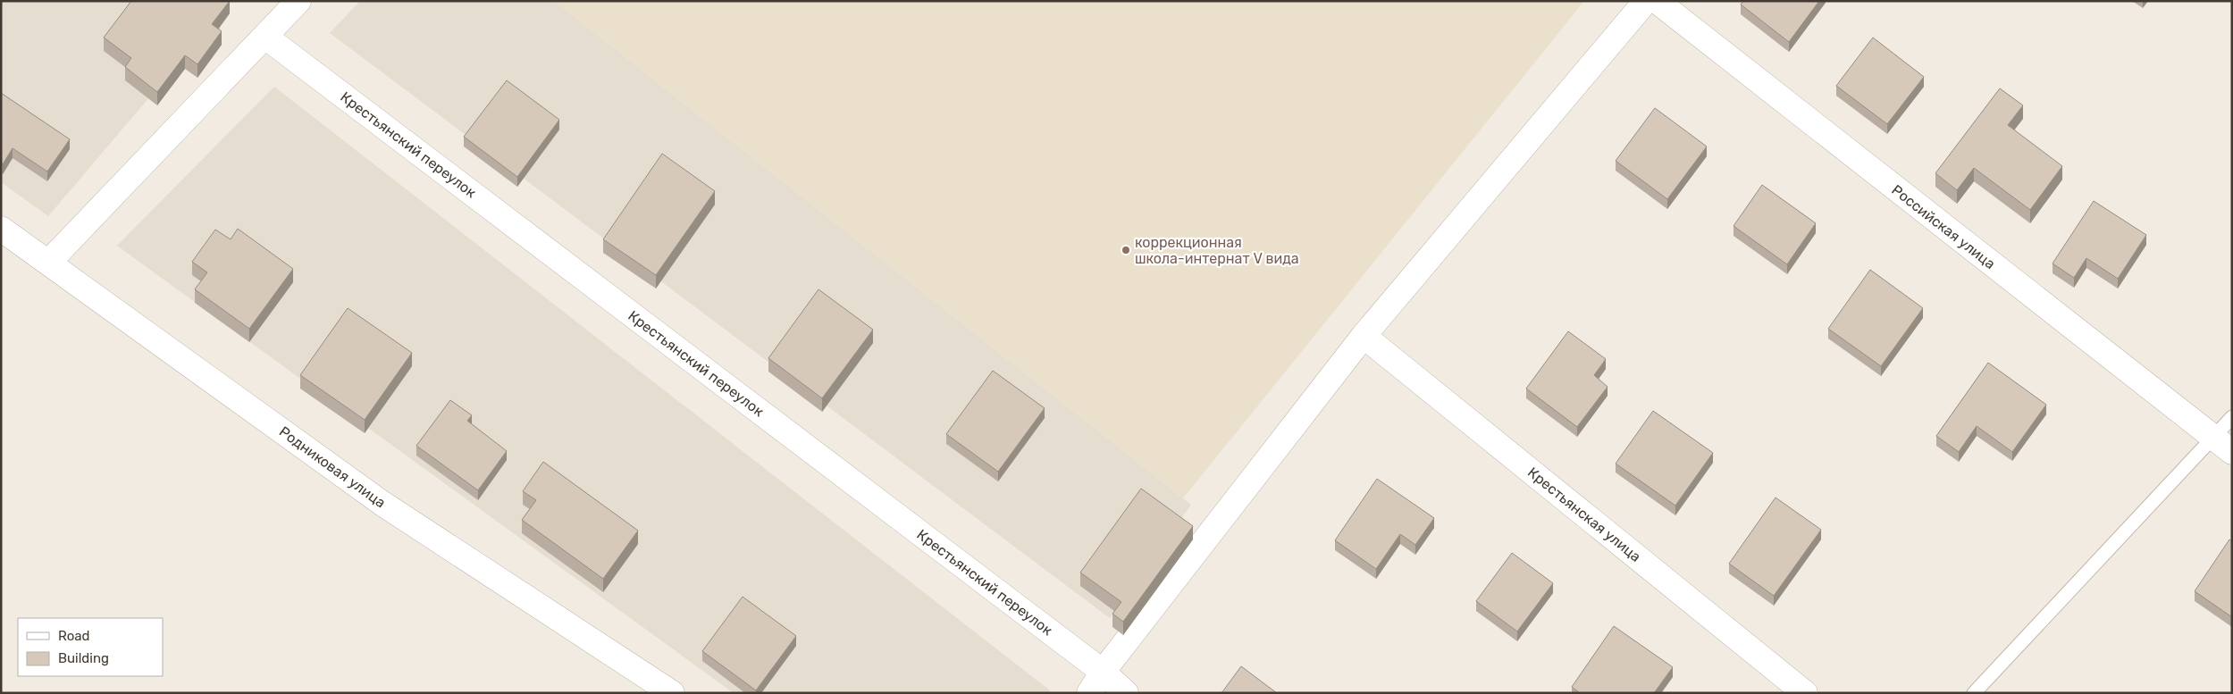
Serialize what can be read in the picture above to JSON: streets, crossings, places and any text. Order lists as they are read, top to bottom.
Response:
{
  "streets": {
    "street": [
      "Крестьянский переулок",
      "Российская улица",
      "Родниковая улица",
      "Крестьянская улица"
    ]
  },
  "places": ["коррекционная школа-интернат V вида"],
  "legend": ["Road", "Building"]
}
